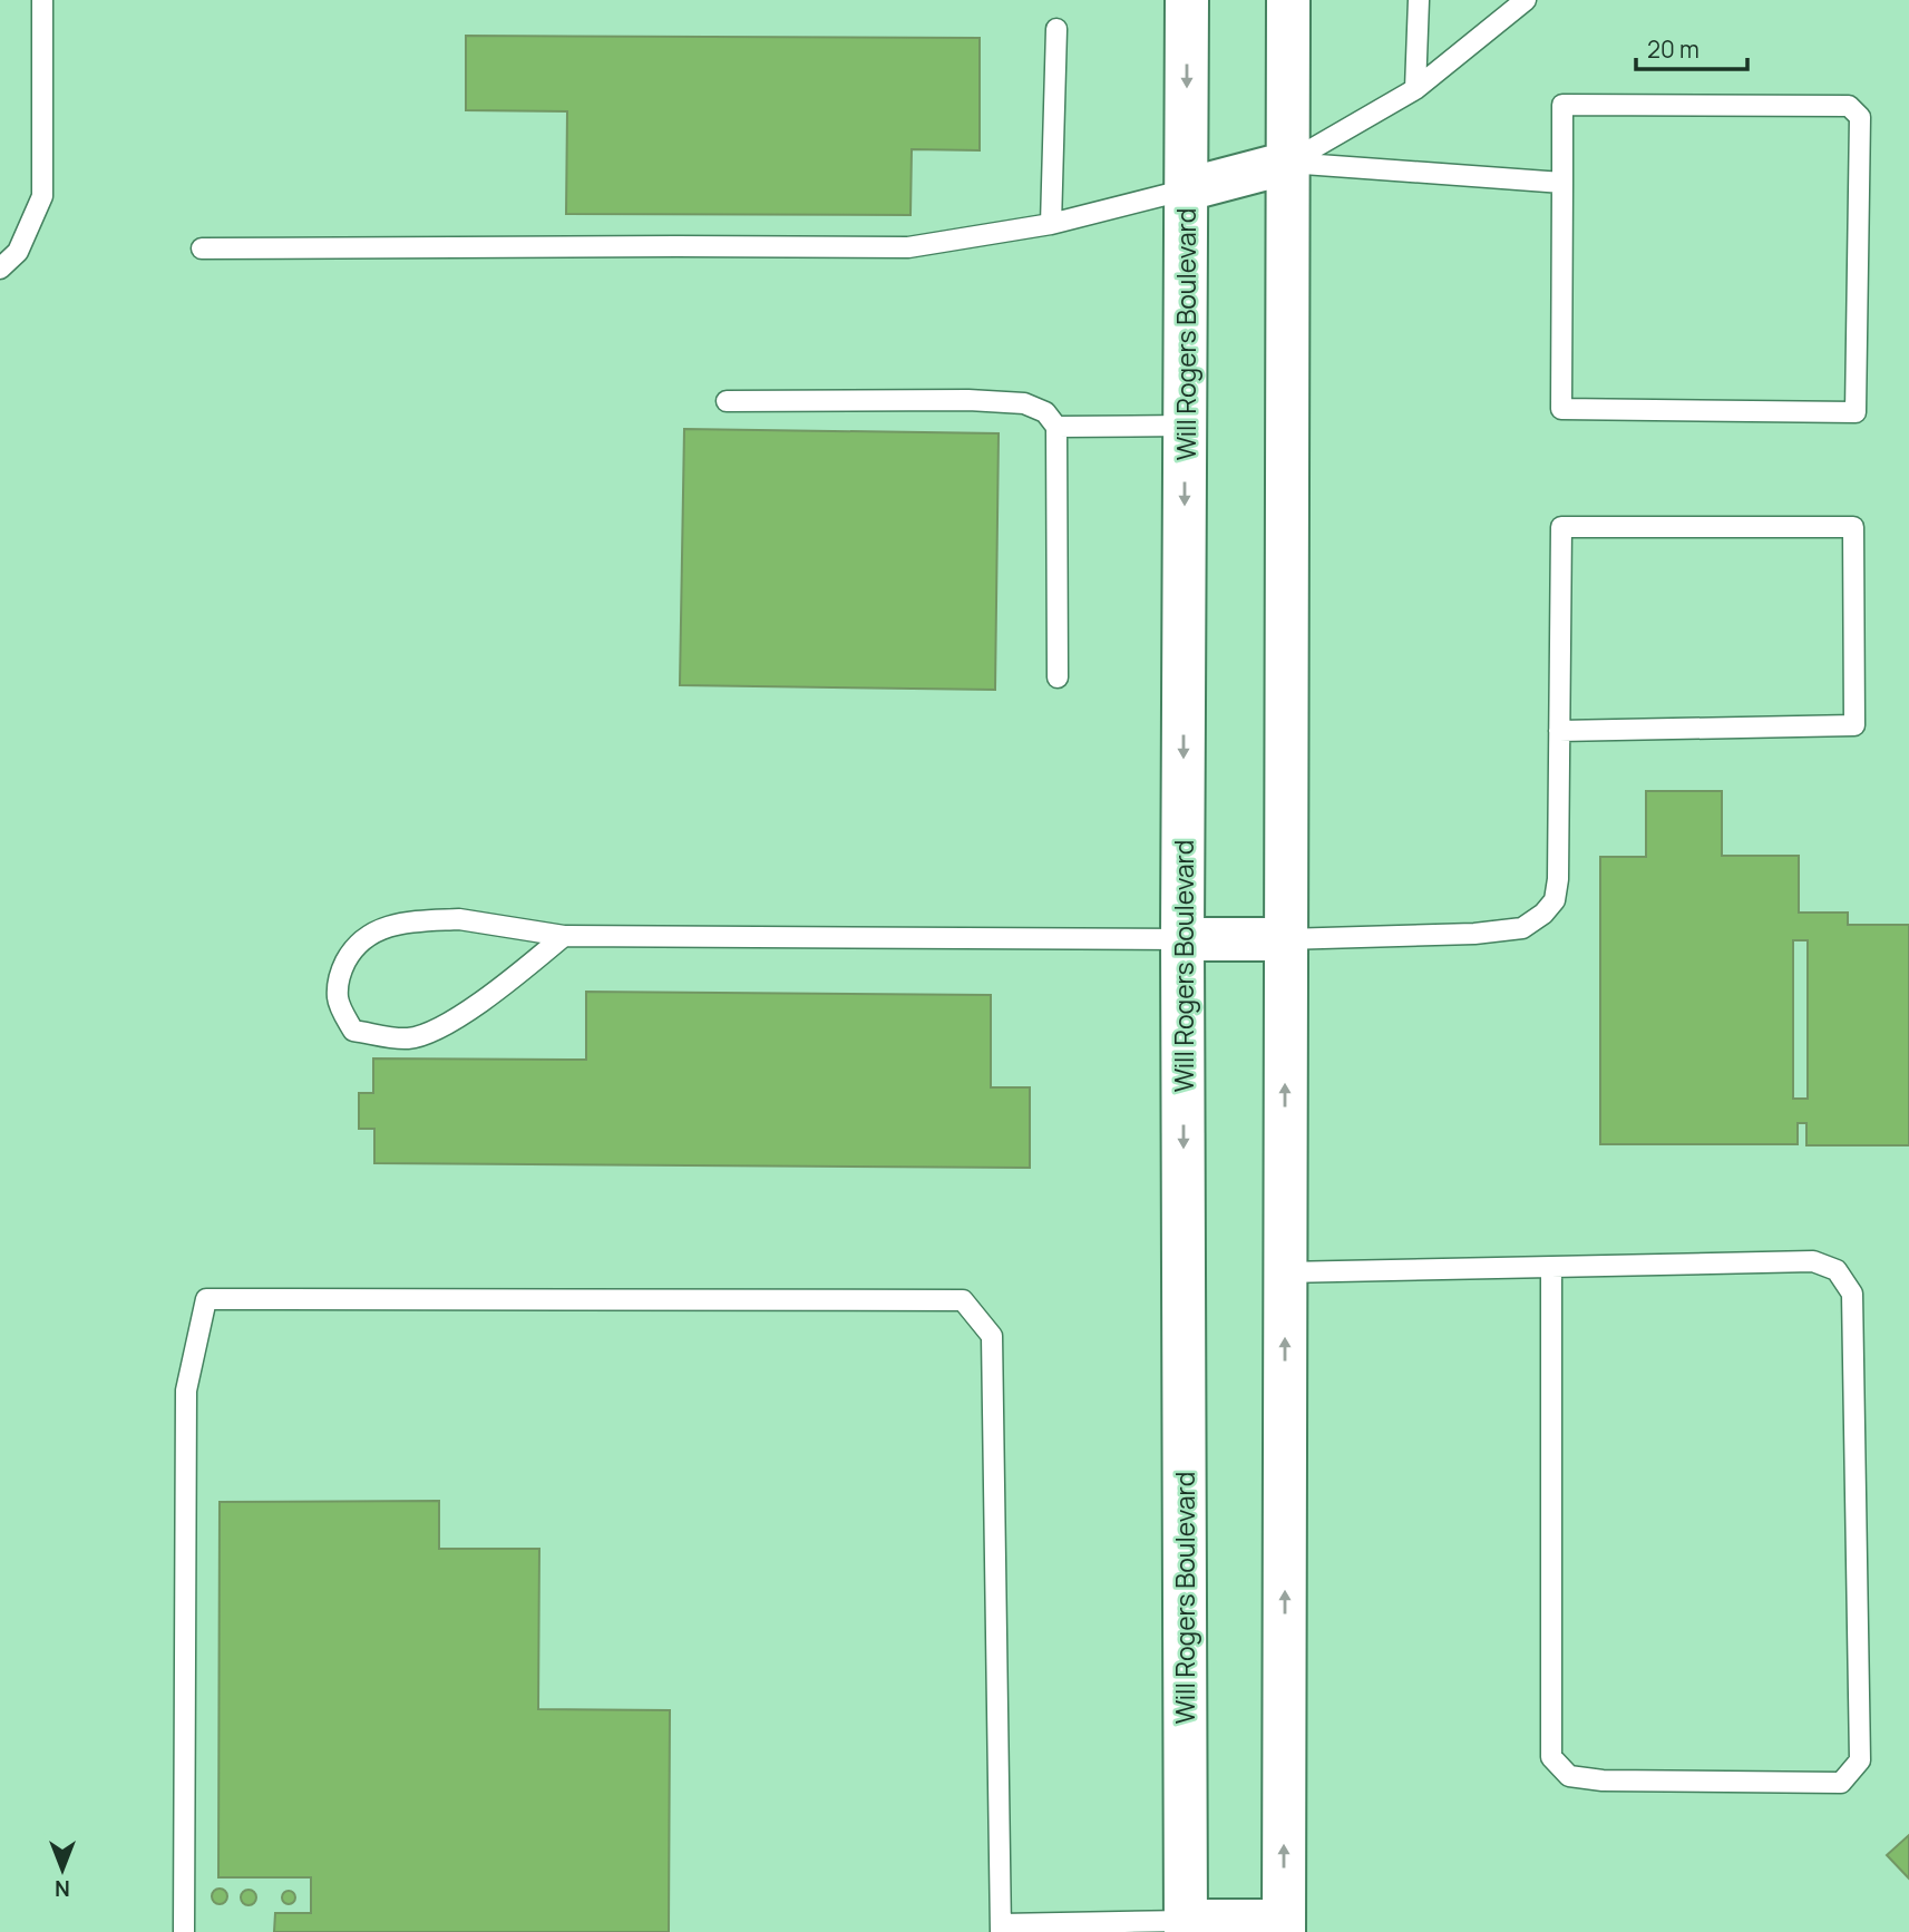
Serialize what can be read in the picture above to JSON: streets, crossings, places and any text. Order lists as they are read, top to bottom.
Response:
{
  "streets": {
    "main road": ["Will Rogers Boulevard"]
  },
  "scale_bar": "20 m",
  "north": "bottom"
}
